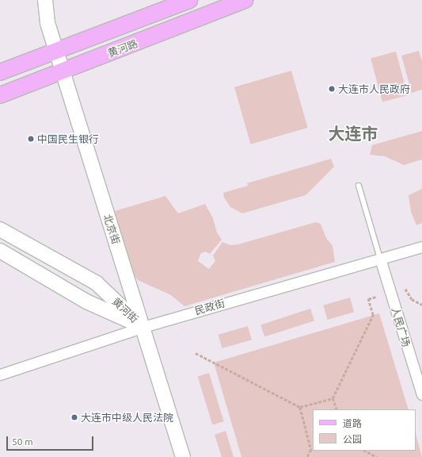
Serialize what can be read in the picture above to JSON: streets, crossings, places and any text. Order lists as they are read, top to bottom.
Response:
{
  "streets": {
    "main road": ["黄河路"],
    "street": [
      "北京街",
      "民政街",
      "黄河街",
      "人民广场"
    ]
  },
  "crossings": [
    ["黄河路", "北京街"],
    ["北京街", "民政街"],
    ["北京街", "黄河街"],
    ["民政街", "黄河街"],
    ["民政街", "人民广场"]
  ],
  "districts": ["大连市"],
  "places": ["大连市人民政府", "中国民生银行", "大连市中级人民法院"],
  "legend": ["道路", "公园"],
  "scale_bar": "50 m"
}
